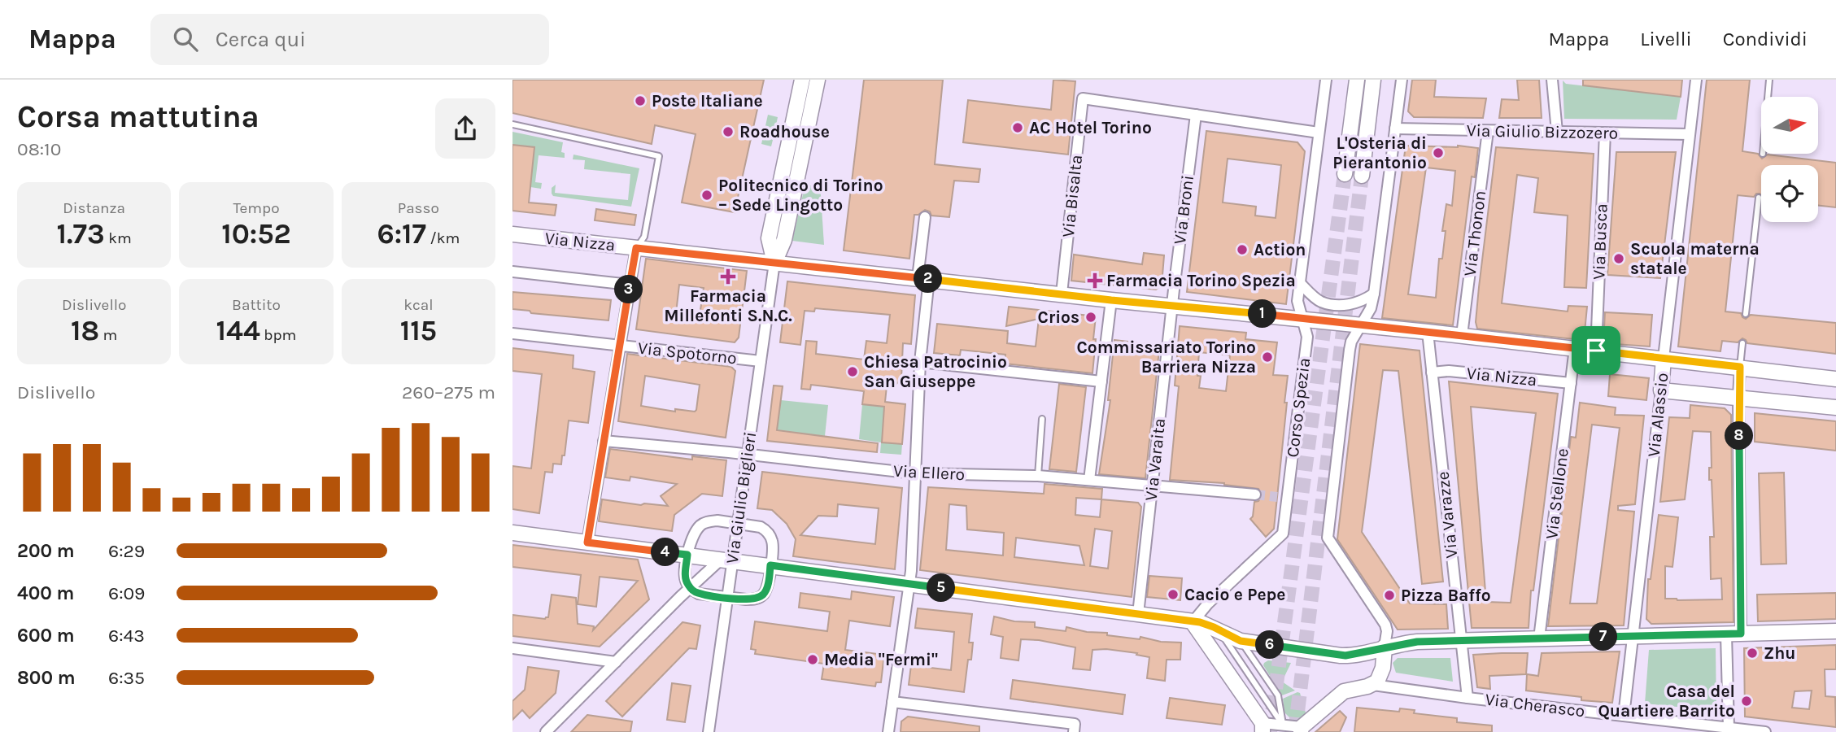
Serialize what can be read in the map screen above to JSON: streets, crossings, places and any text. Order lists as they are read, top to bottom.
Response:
{
  "streets": {
    "street": [
      "Via Giulio Bizzozero",
      "Via Bisalta",
      "Via Broni",
      "Via Thonon",
      "Via Nizza",
      "Via Busca",
      "Via Spotorno",
      "Corso Spezia",
      "Via Alassio",
      "Via Varaita",
      "Via Ellero",
      "Via Stellone",
      "Via Giulio Biglieri",
      "Via Varazze",
      "Via Cherasco"
    ]
  },
  "crossings": [
    ["Via Giulio Bizzozero", "Via Thonon"],
    ["Via Giulio Bizzozero", "Via Busca"],
    ["Via Giulio Bizzozero", "Via Alassio"],
    ["Via Bisalta", "Via Broni"],
    ["Via Bisalta", "Via Nizza"],
    ["Via Broni", "Via Nizza"],
    ["Via Broni", "Via Varaita"],
    ["Via Thonon", "Via Nizza"],
    ["Via Nizza", "Via Busca"],
    ["Via Nizza", "Corso Spezia"],
    ["Via Nizza", "Via Alassio"],
    ["Via Nizza", "Via Varaita"],
    ["Via Nizza", "Via Stellone"],
    ["Via Nizza", "Via Giulio Biglieri"],
    ["Via Nizza", "Via Varazze"],
    ["Via Spotorno", "Via Giulio Biglieri"],
    ["Via Alassio", "Via Cherasco"],
    ["Via Varaita", "Via Ellero"],
    ["Via Ellero", "Via Giulio Biglieri"],
    ["Via Varazze", "Via Cherasco"]
  ],
  "places": {
    "other": [
      "Poste Italiane",
      "AC Hotel Torino",
      "Roadhouse",
      "L'Osteria di Pierantonio",
      "Politecnico di Torino – Sede Lingotto",
      "Action",
      "Scuola materna statale",
      "Crios",
      "Commissariato Torino Barriera Nizza",
      "Chiesa Patrocinio San Giuseppe",
      "Cacio e Pepe",
      "Pizza Baffo",
      "Zhu",
      "Media \"Fermi\"",
      "Casa del Quartiere Barrito"
    ],
    "health": ["Farmacia Millefonti S.N.C.", "Farmacia Torino Spezia"]
  },
  "north": "right",
  "page": {
    "header": "Mappa",
    "search": "Cerca qui",
    "nav": ["Mappa", "Livelli", "Condividi"],
    "heading": ["Corsa mattutina", "08:10"],
    "stats": [
      ["Distanza", "1.73 km"],
      ["Tempo", "10:52"],
      ["Passo", "6:17 /km"],
      ["Dislivello", "18 m"],
      ["Battito", "144 bpm"],
      ["kcal", "115"]
    ],
    "pins": [
      "2",
      "3",
      "1",
      "8",
      "4",
      "5",
      "7",
      "6"
    ],
    "chart": ["Dislivello", "260–275 m"],
    "list": [
      {
        "name": "200 m",
        "note": "6:29"
      },
      {
        "name": "400 m",
        "note": "6:09"
      },
      {
        "name": "600 m",
        "note": "6:43"
      },
      {
        "name": "800 m",
        "note": "6:35"
      }
    ]
  }
}
